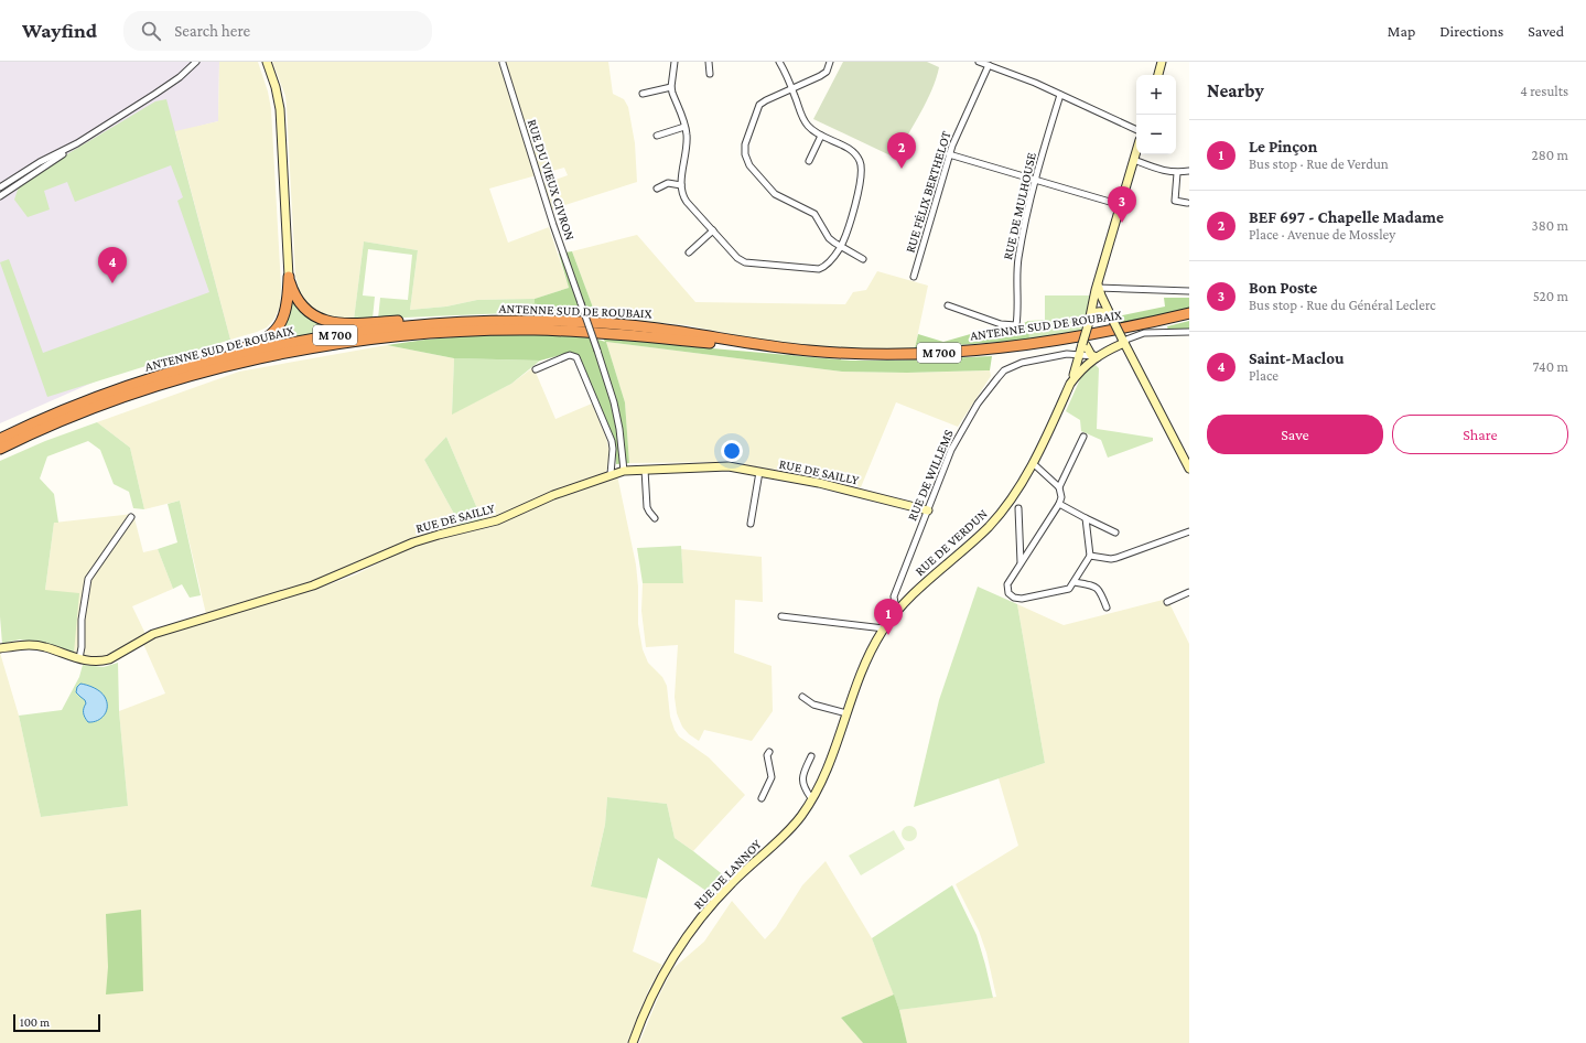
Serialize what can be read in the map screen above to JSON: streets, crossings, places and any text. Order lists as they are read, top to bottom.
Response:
{
  "streets": {
    "highway": ["ANTENNE SUD DE ROUBAIX", "M 700"],
    "main road": ["RUE DE SAILLY", "RUE DE VERDUN", "RUE DE LANNOY"],
    "street": [
      "RUE DU VIEUX CIVRON",
      "RUE FÉLIX BERTHELOT",
      "RUE DE MULHOUSE",
      "RUE DE WILLEMS"
    ]
  },
  "crossings": [
    ["RUE DU VIEUX CIVRON", "RUE DE SAILLY"],
    ["RUE DE SAILLY", "RUE DE WILLEMS"],
    ["RUE DE WILLEMS", "RUE DE VERDUN"],
    ["RUE DE VERDUN", "RUE DE LANNOY"]
  ],
  "scale_bar": "100 m",
  "page": {
    "header": "Wayfind",
    "search": "Search here",
    "nav": ["Map", "Directions", "Saved"],
    "heading": ["Nearby", "4 results"],
    "map_buttons": ["+", "−"],
    "list": [
      {
        "mark": "1",
        "name": "Le Pinçon",
        "note": "Bus stop · Rue de Verdun",
        "value": "280 m"
      },
      {
        "mark": "2",
        "name": "BEF 697 - Chapelle Madame",
        "note": "Place · Avenue de Mossley",
        "value": "380 m"
      },
      {
        "mark": "3",
        "name": "Bon Poste",
        "note": "Bus stop · Rue du Général Leclerc",
        "value": "520 m"
      },
      {
        "mark": "4",
        "name": "Saint-Maclou",
        "note": "Place",
        "value": "740 m"
      }
    ],
    "pins": [
      "2",
      "3",
      "4",
      "1"
    ],
    "buttons": ["Save", "Share"],
    "scale": "100 m"
  }
}
